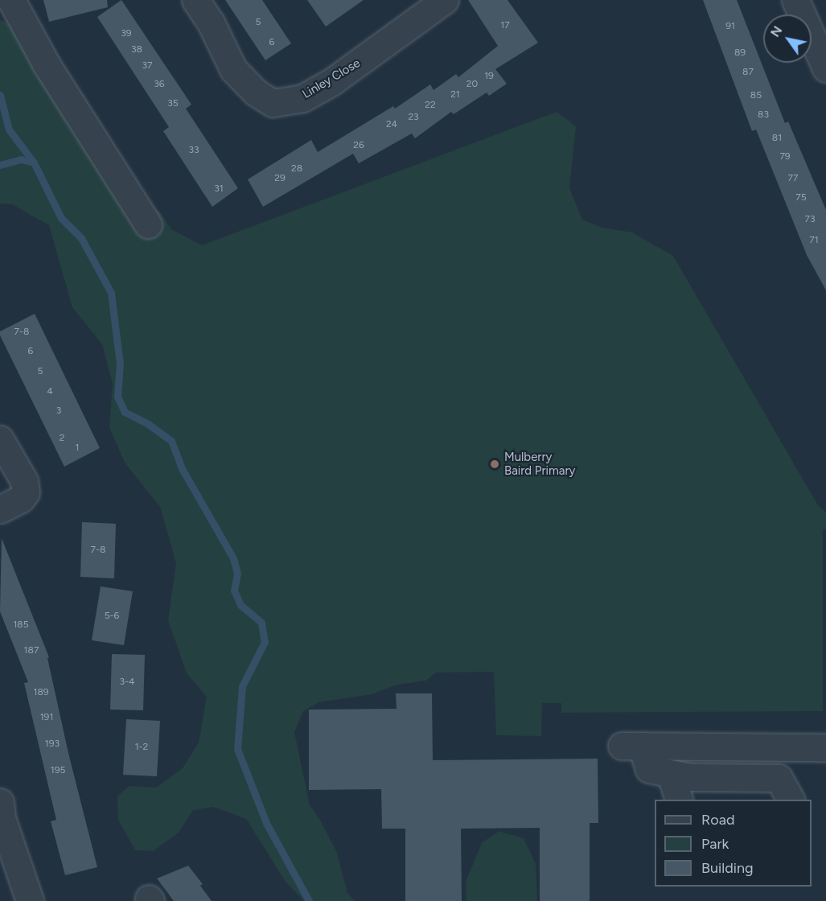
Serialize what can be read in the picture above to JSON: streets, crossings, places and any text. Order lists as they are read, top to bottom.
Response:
{
  "streets": {
    "street": ["Linley Close"]
  },
  "places": ["Mulberry Baird Primary"],
  "house_numbers": [
    "5",
    "17",
    "91",
    "39",
    "6",
    "38",
    "89",
    "37",
    "87",
    "19",
    "36",
    "20",
    "21",
    "85",
    "35",
    "22",
    "83",
    "23",
    "24",
    "81",
    "26",
    "33",
    "79",
    "28",
    "29",
    "77",
    "31",
    "75",
    "73",
    "71",
    "7-8",
    "6",
    "5",
    "4",
    "3",
    "2",
    "1",
    "7-8",
    "5-6",
    "185",
    "187",
    "3-4",
    "189",
    "191",
    "193",
    "1-2",
    "195"
  ],
  "legend": ["Road", "Park", "Building"],
  "north": "top left"
}
